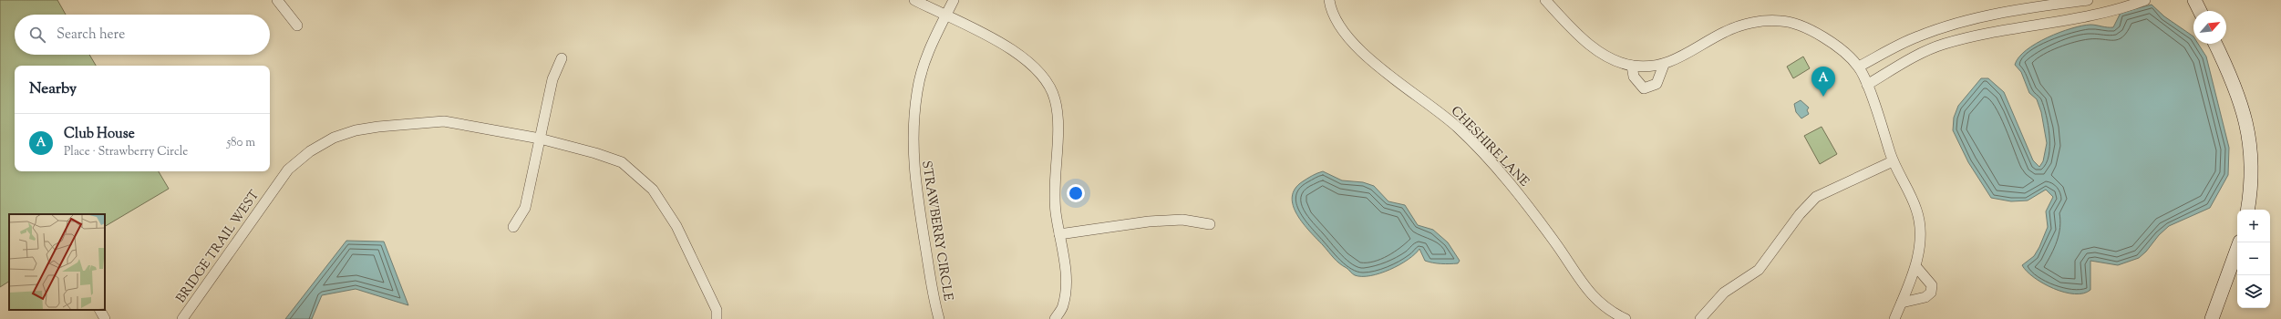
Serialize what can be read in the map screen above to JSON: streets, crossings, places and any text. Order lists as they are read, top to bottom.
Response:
{
  "streets": {
    "street": ["CHESHIRE LANE", "STRAWBERRY CIRCLE", "BRIDGE TRAIL WEST"]
  },
  "north": "top right",
  "page": {
    "search": "Search here",
    "heading": "Nearby",
    "pins": "A",
    "list": [
      {
        "mark": "A",
        "name": "Club House",
        "note": "Place · Strawberry Circle",
        "value": "580 m"
      }
    ],
    "map_buttons": ["+", "−"]
  }
}
